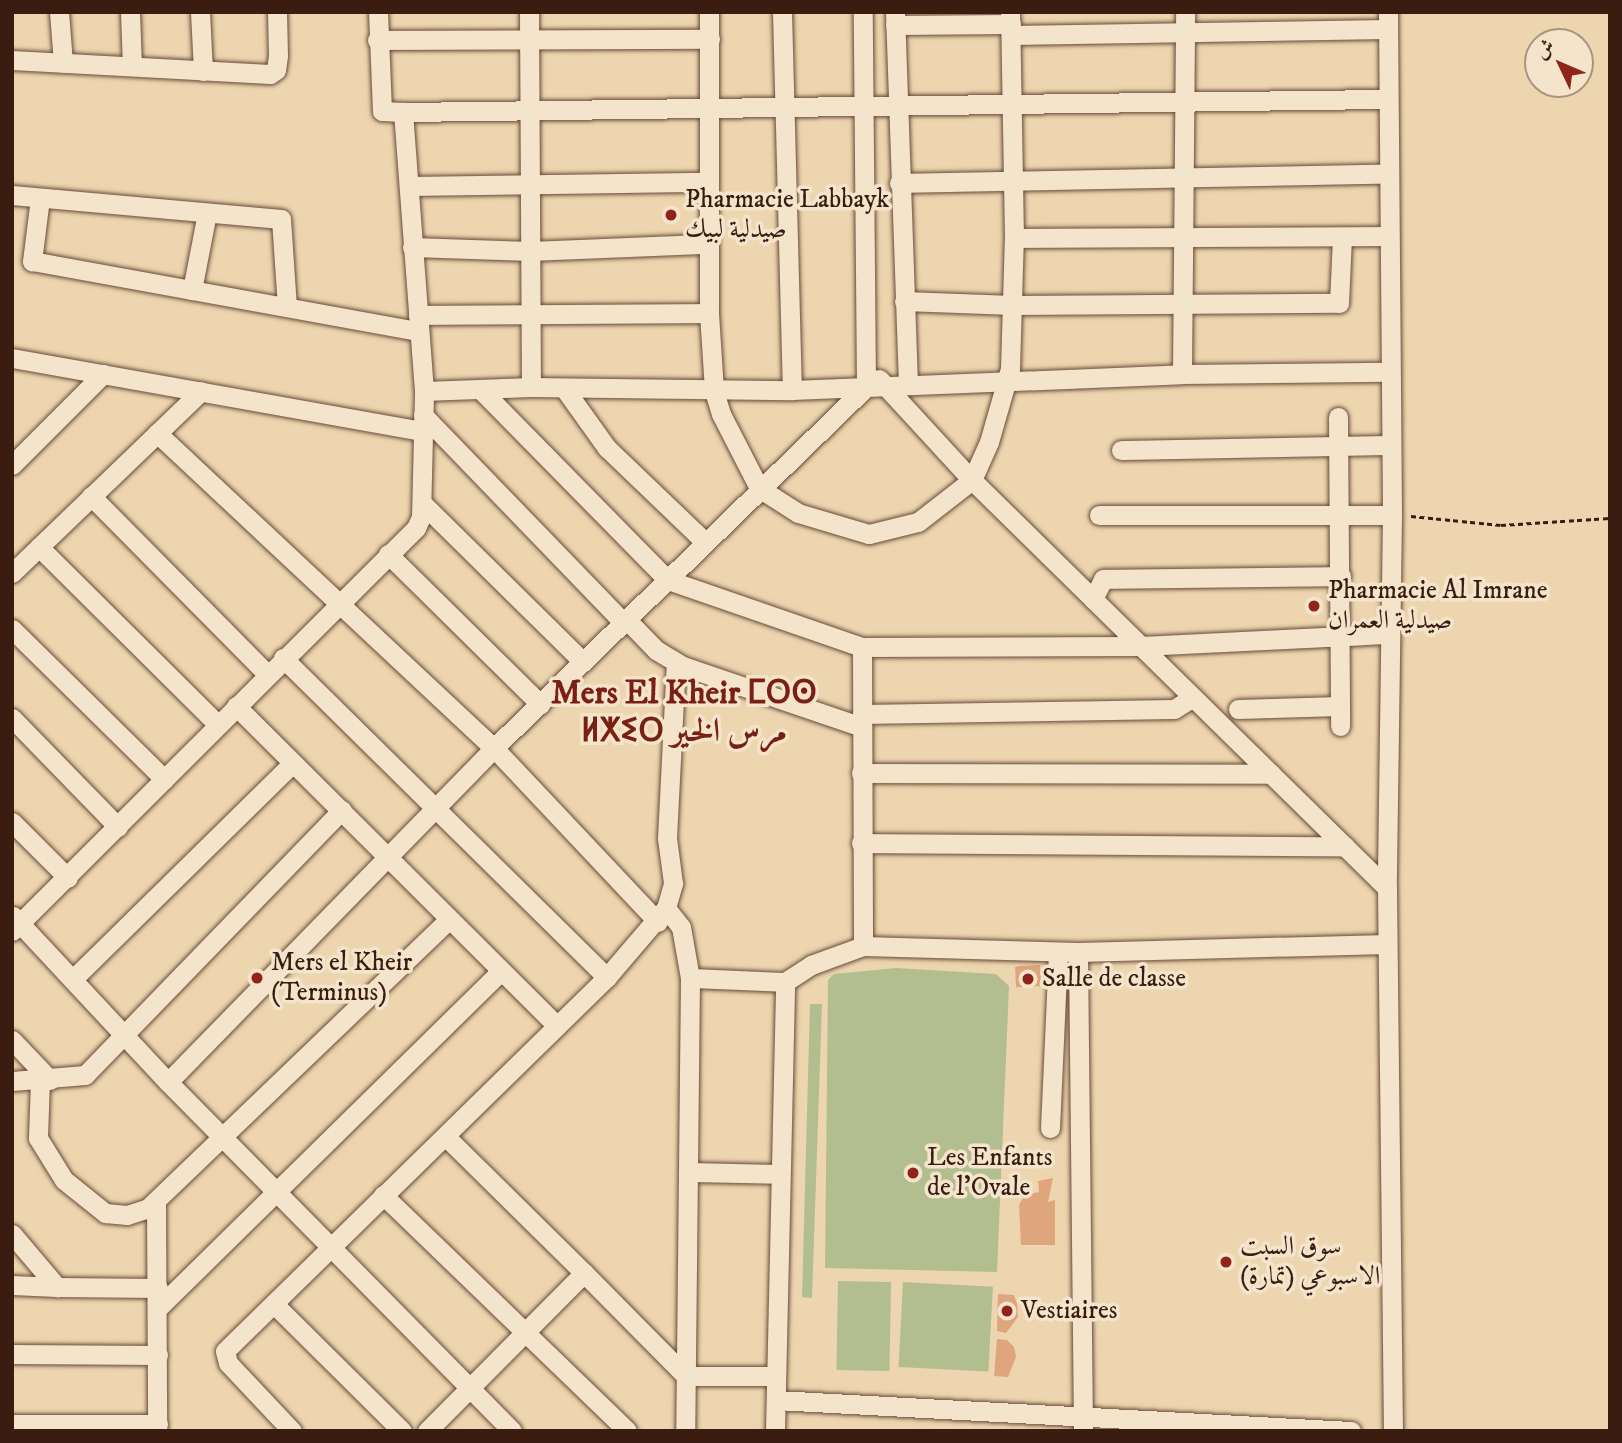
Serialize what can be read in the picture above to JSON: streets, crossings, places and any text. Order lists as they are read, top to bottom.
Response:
{
  "districts": ["Mers El Kheir ⵎⵔⵙ ⵍⵅⵉⵔ مرس الخير"],
  "places": [
    "Pharmacie Labbayk صيدلية لبيك",
    "Pharmacie Al Imrane صيدلية العمران",
    "Mers el Kheir (Terminus)",
    "Salle de classe",
    "Les Enfants de l'Ovale",
    "سوق السبت الاسبوعي (تمارة)",
    "Vestiaires"
  ],
  "north": "top left"
}
